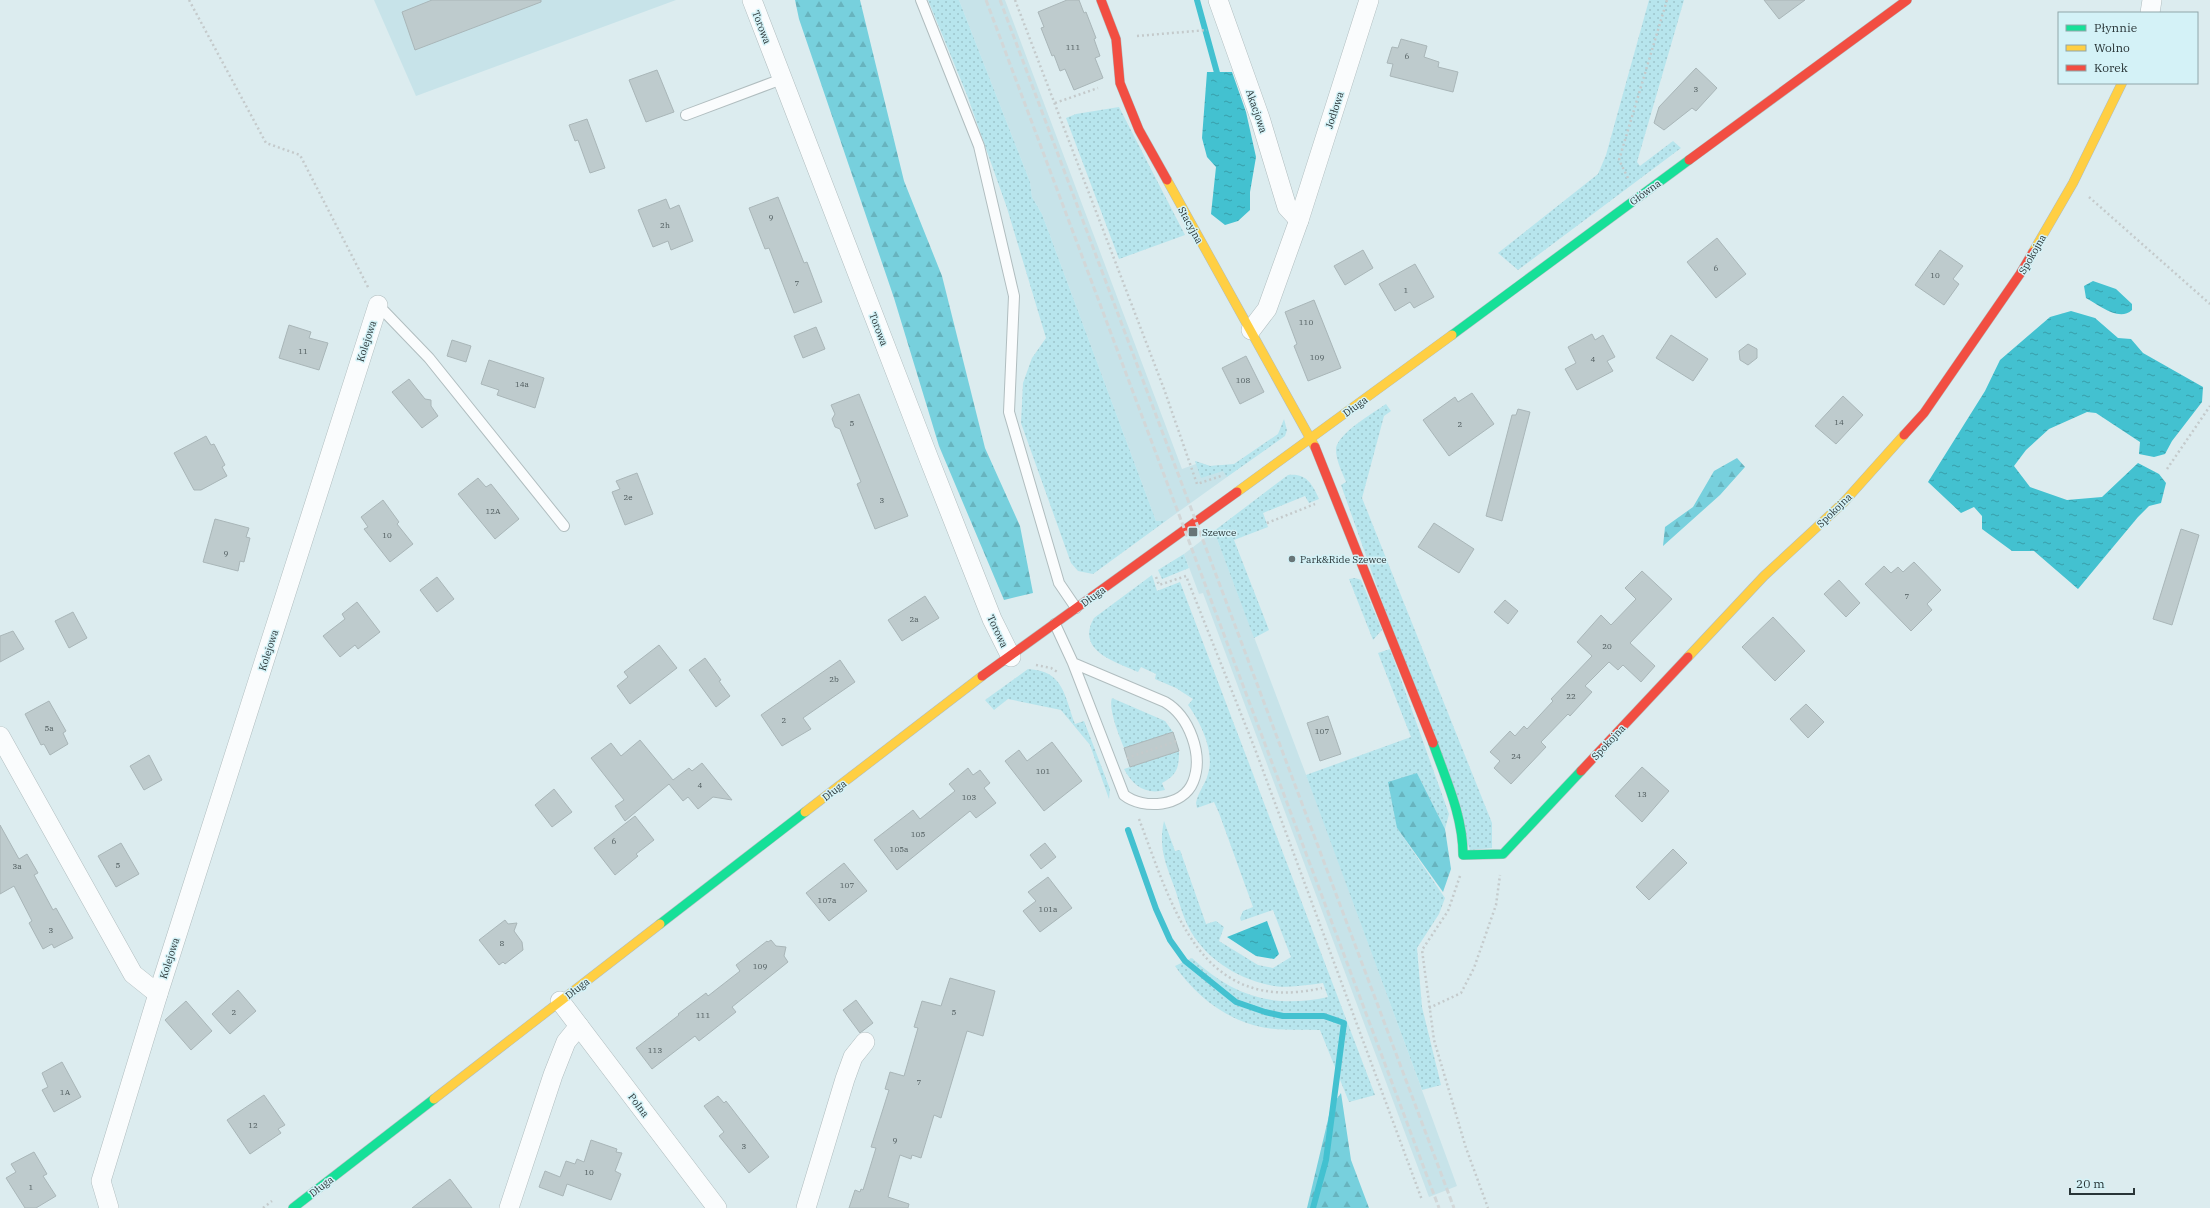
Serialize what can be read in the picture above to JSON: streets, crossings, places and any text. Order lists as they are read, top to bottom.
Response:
{
  "streets": {
    "street": [
      "Torowa",
      "Jodłowa",
      "Akacjowa",
      "Główna",
      "Stacyjna",
      "Spokojna",
      "Kolejowa",
      "Długa",
      "Polna"
    ]
  },
  "crossings": [
    ["Torowa", "Długa"],
    ["Jodłowa", "Akacjowa"],
    ["Jodłowa", "Stacyjna"],
    ["Główna", "Długa"],
    ["Stacyjna", "Długa"],
    ["Długa", "Polna"]
  ],
  "places": {
    "transit": ["Szewce"],
    "other": ["Park&Ride Szewce"]
  },
  "house_numbers": [
    "111",
    "6",
    "3",
    "9",
    "2h",
    "6",
    "10",
    "7",
    "1",
    "110",
    "11",
    "109",
    "4",
    "108",
    "14a",
    "14",
    "5",
    "2",
    "2e",
    "3",
    "12A",
    "10",
    "9",
    "7",
    "2a",
    "20",
    "2b",
    "22",
    "2",
    "5a",
    "107",
    "24",
    "101",
    "4",
    "13",
    "103",
    "105",
    "6",
    "105a",
    "5",
    "3a",
    "107",
    "107a",
    "101a",
    "3",
    "8",
    "109",
    "2",
    "5",
    "111",
    "113",
    "7",
    "1A",
    "12",
    "9",
    "3",
    "10",
    "1"
  ],
  "legend": ["Płynnie", "Wolno", "Korek"],
  "scale_bar": "20 m"
}
